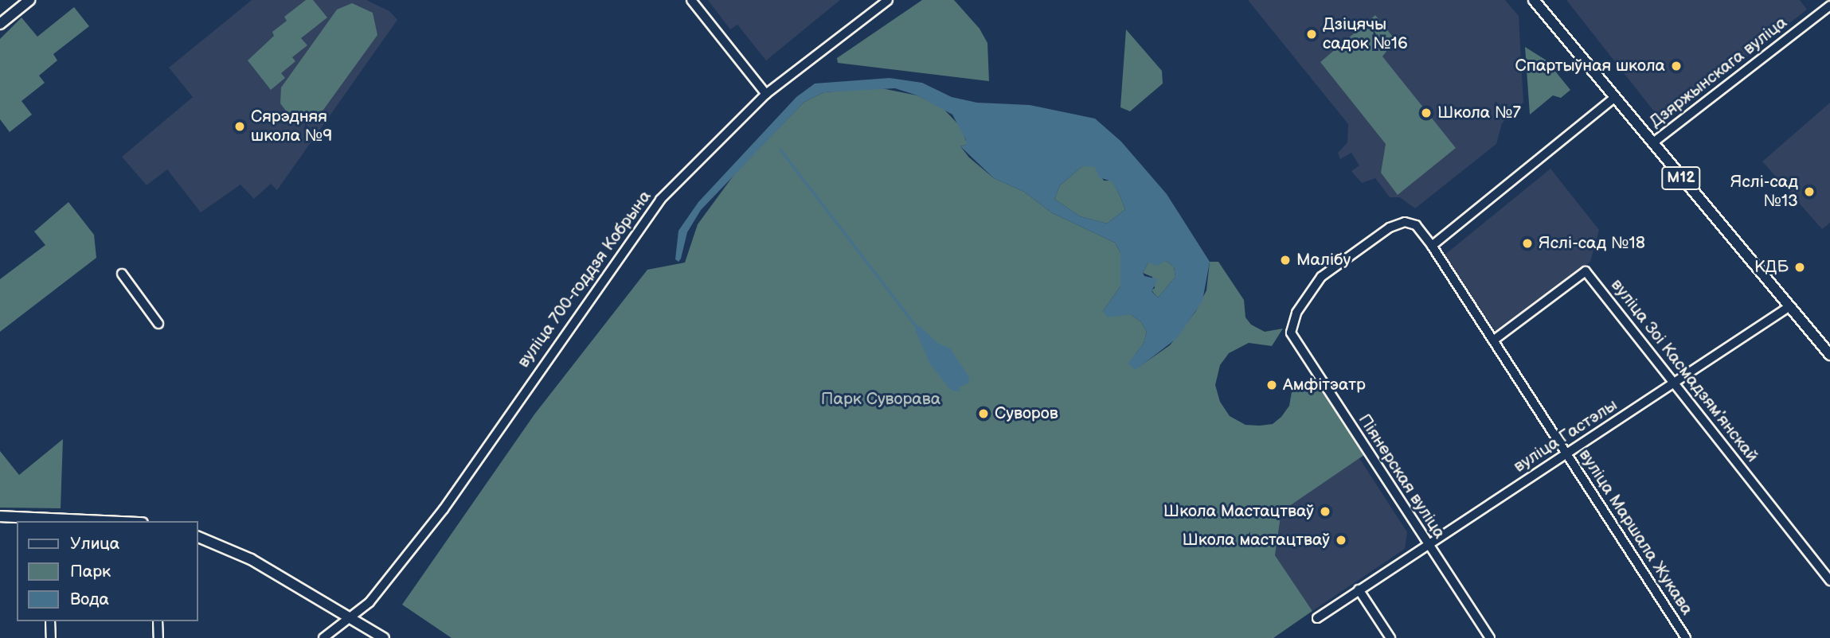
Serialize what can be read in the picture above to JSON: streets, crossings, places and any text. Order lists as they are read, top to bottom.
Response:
{
  "streets": {
    "main road": ["М12"],
    "street": [
      "Дзяржынскага вуліца",
      "вуліца 700-годдзя Кобрына",
      "вуліца Зоі Касмадзямʼянскай",
      "вуліца Гастэлы",
      "Піянерская вуліца",
      "вуліца Маршала Жукава"
    ]
  },
  "crossings": [
    ["Дзяржынскага вуліца", "М12"],
    ["М12", "вуліца Гастэлы"],
    ["вуліца Зоі Касмадзямʼянскай", "вуліца Гастэлы"],
    ["вуліца Зоі Касмадзямʼянскай", "вуліца Маршала Жукава"],
    ["вуліца Гастэлы", "Піянерская вуліца"],
    ["вуліца Гастэлы", "вуліца Маршала Жукава"],
    ["Піянерская вуліца", "вуліца Маршала Жукава"]
  ],
  "parks": ["Парк Суворава"],
  "places": [
    "Дзіцячы садок №16",
    "Спартыўная школа",
    "Школа №7",
    "Сярэдняя школа №9",
    "Яслі-сад №13",
    "Яслі-сад №18",
    "Малібу",
    "КДБ",
    "Амфітэатр",
    "Суворов",
    "Школа Мастацтваў",
    "Школа мастацтваў"
  ],
  "legend": ["Улица", "Парк", "Вода"]
}
